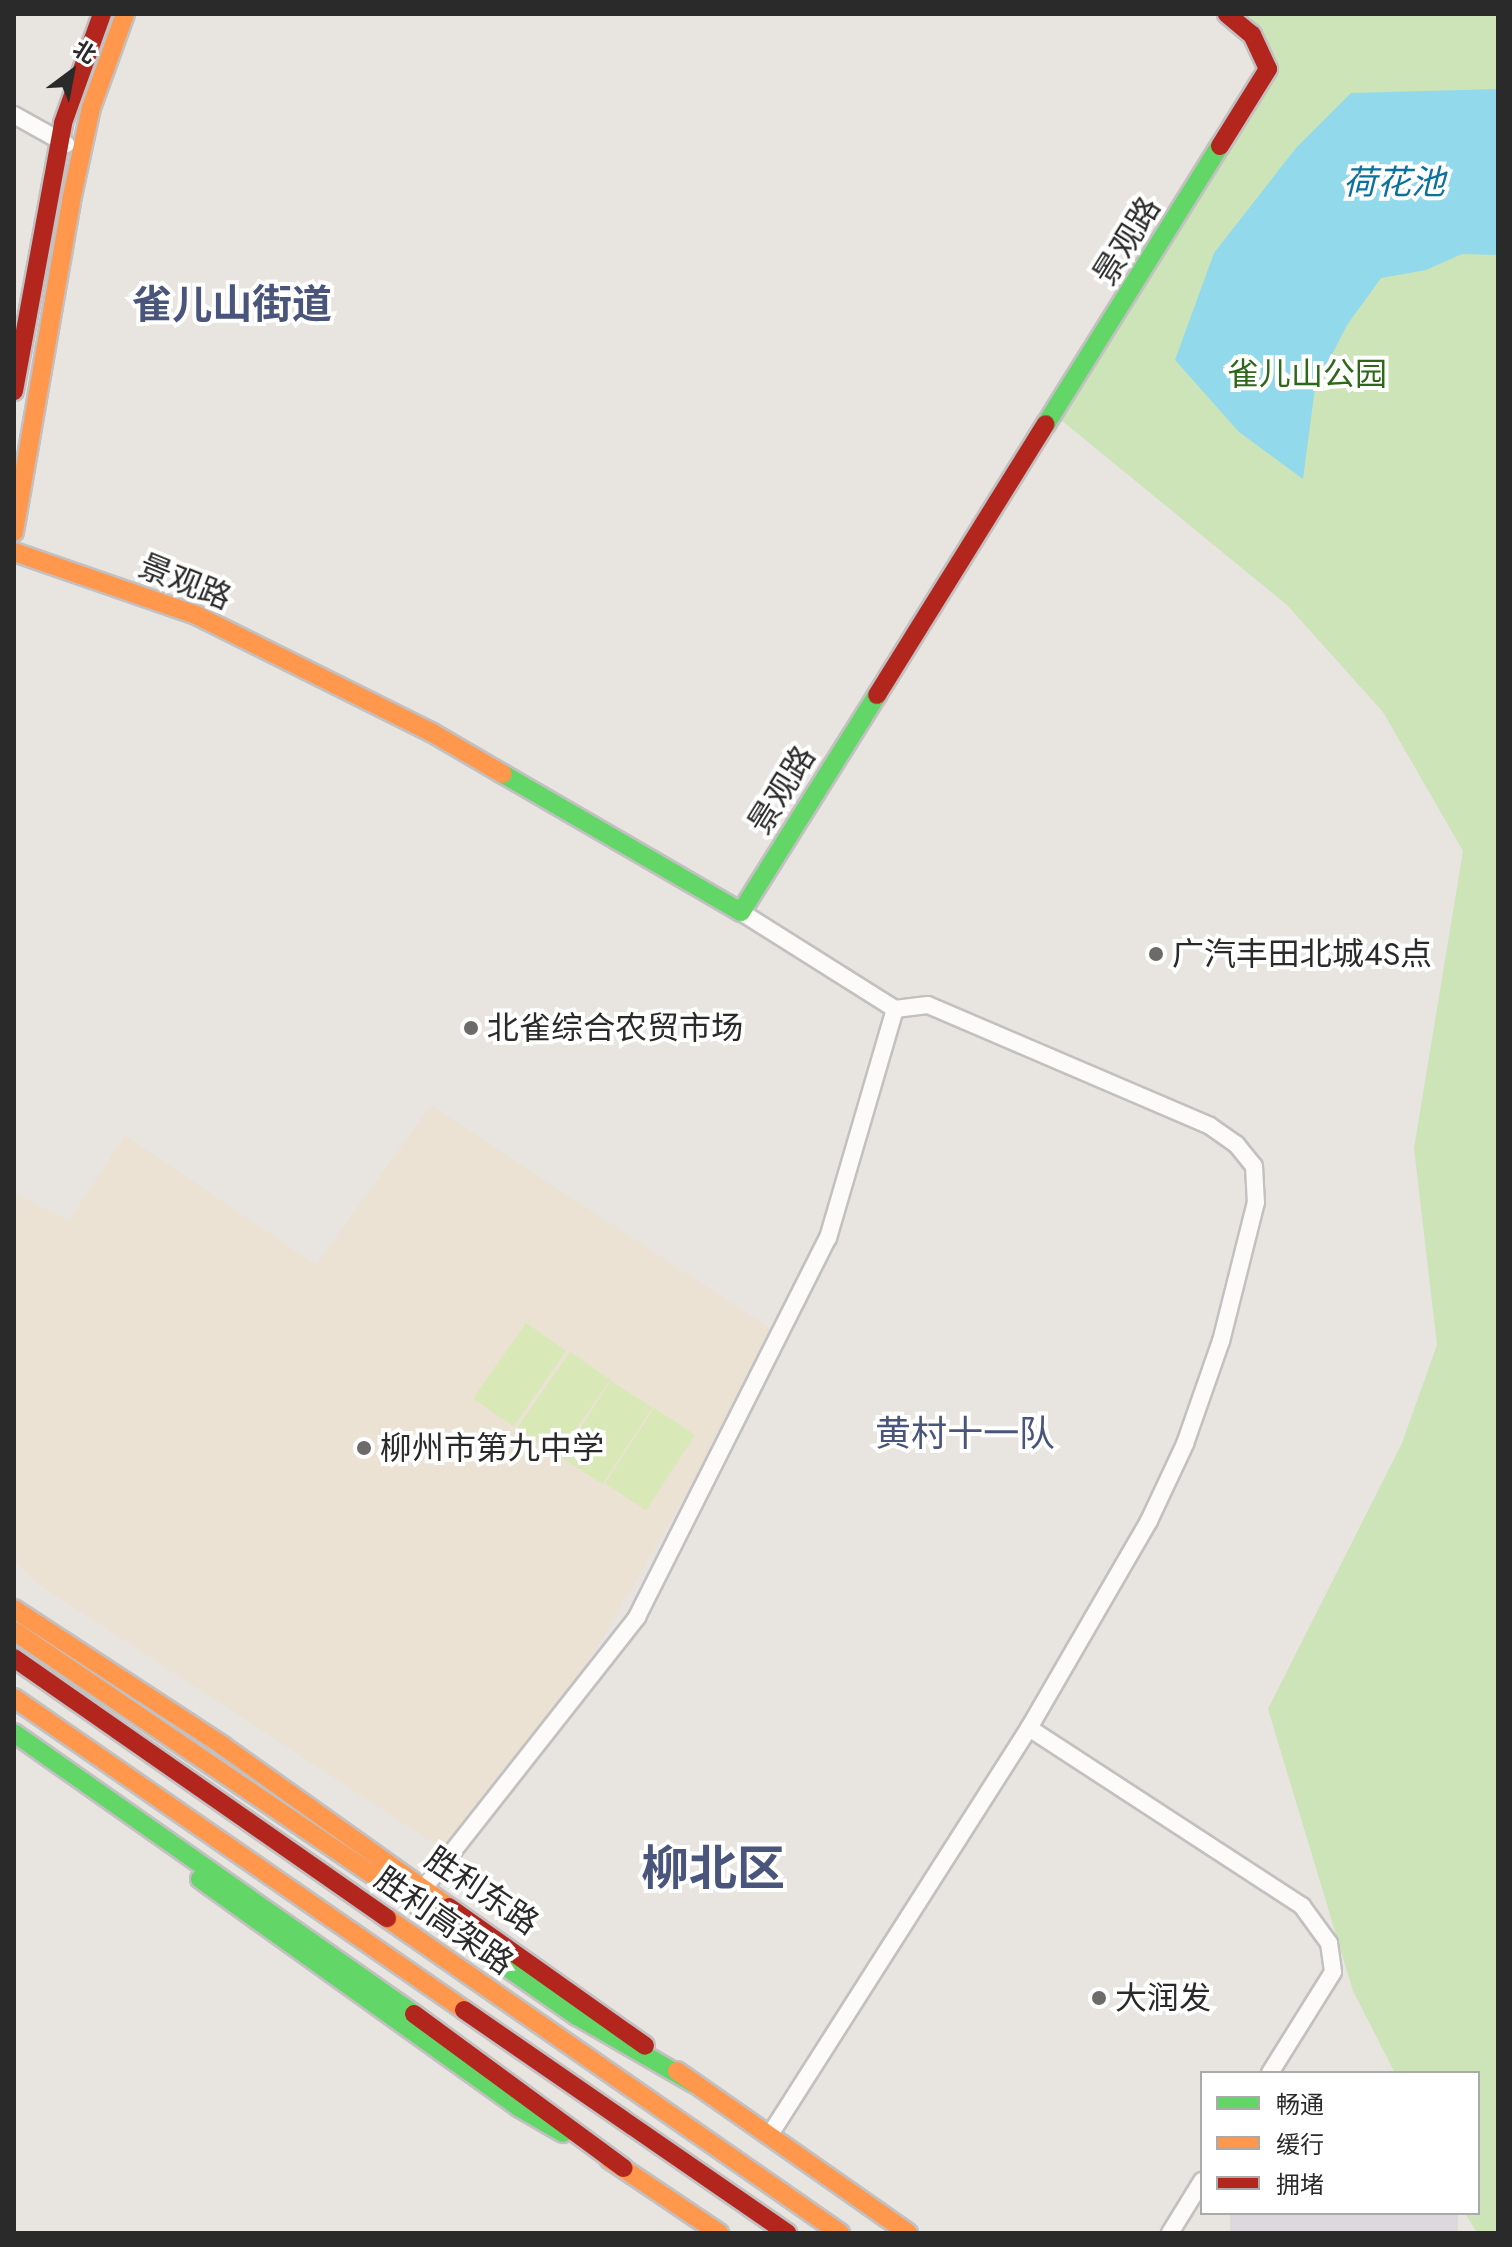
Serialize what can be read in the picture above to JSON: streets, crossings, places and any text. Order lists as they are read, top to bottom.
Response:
{
  "streets": {
    "main road": ["景观路", "胜利东路", "胜利高架路"]
  },
  "districts": ["雀儿山街道", "黄村十一队", "柳北区"],
  "water": ["荷花池"],
  "parks": ["雀儿山公园"],
  "places": [
    "广汽丰田北城4S点",
    "北雀综合农贸市场",
    "柳州市第九中学",
    "大润发"
  ],
  "legend": ["畅通", "缓行", "拥堵"],
  "north": "top right"
}
